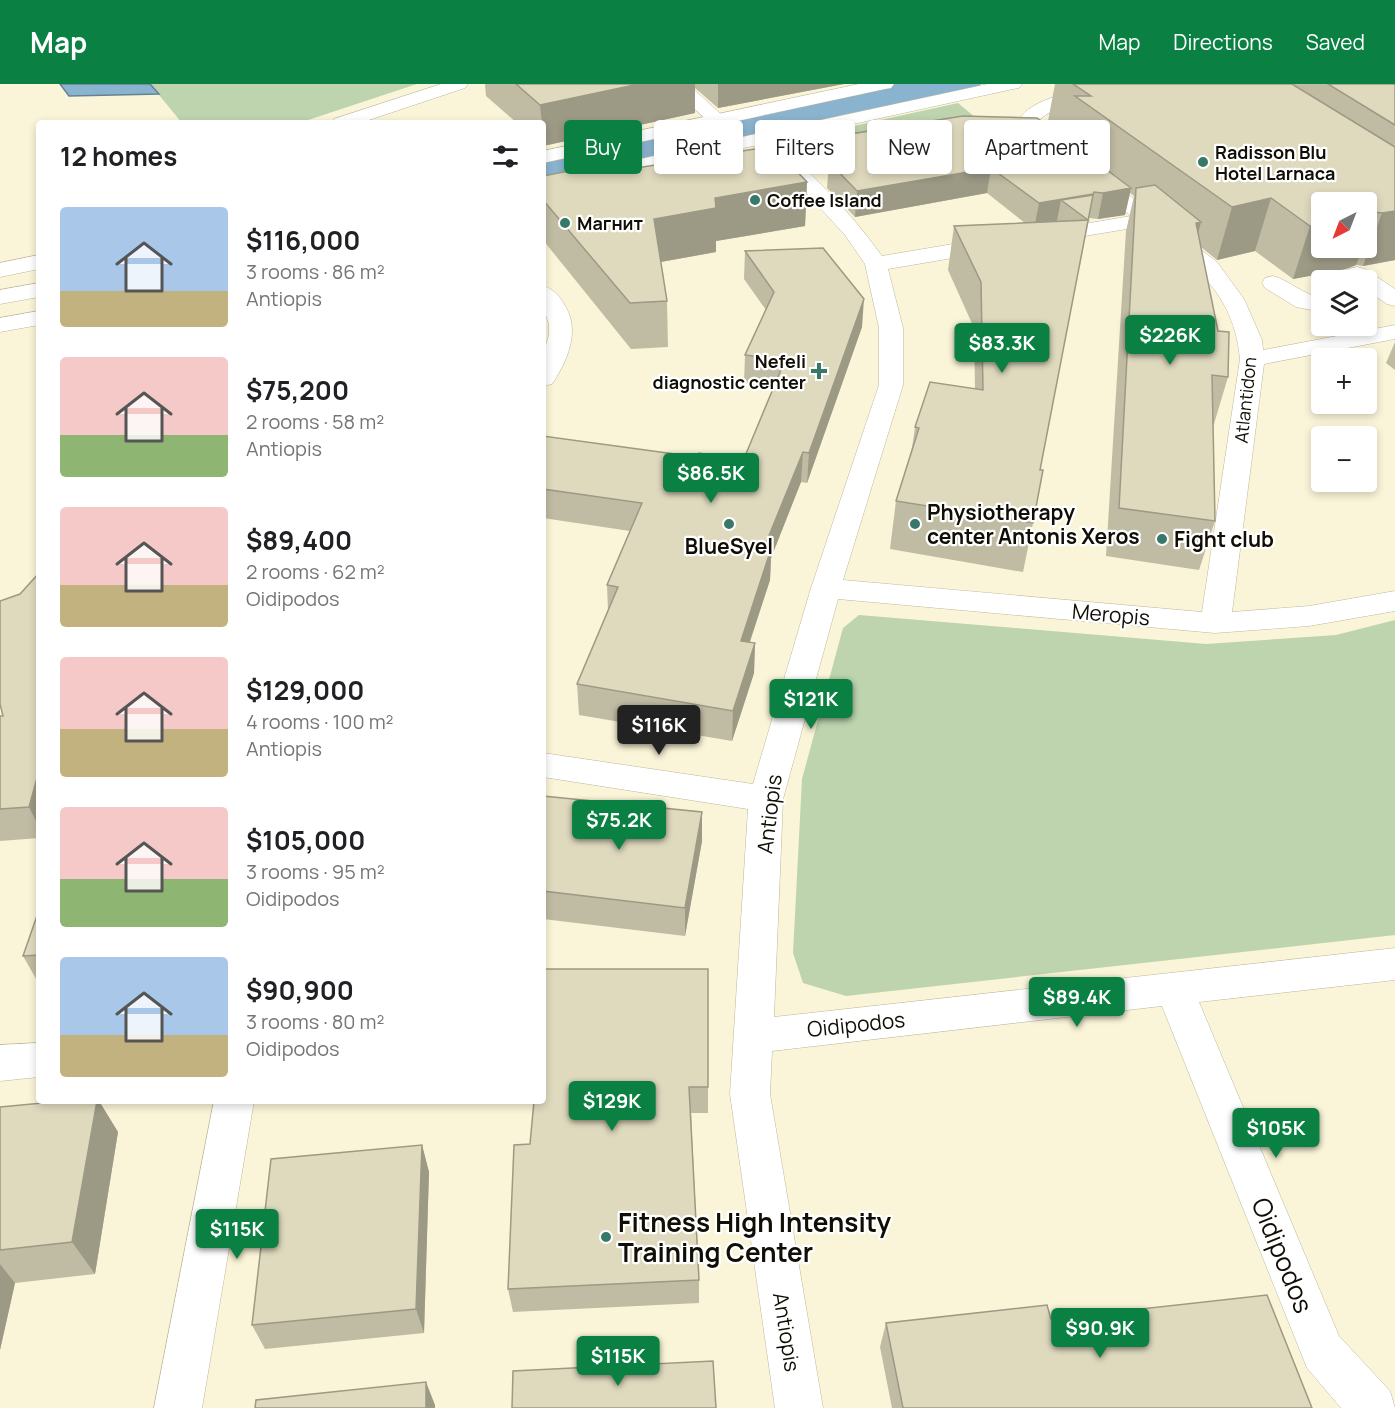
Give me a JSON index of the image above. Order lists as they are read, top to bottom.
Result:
{
  "streets": {
    "street": [
      "Atlantidon",
      "Meropis",
      "Antiopis",
      "Oidipodos"
    ]
  },
  "crossings": [
    ["Atlantidon", "Meropis"],
    ["Meropis", "Antiopis"],
    ["Antiopis", "Oidipodos"]
  ],
  "places": {
    "other": [
      "Radisson Blu Hotel Larnaca",
      "Coffee Island",
      "Магнит",
      "BlueSyel",
      "Physiotherapy center Antonis Xeros",
      "Fight club",
      "Fitness High Intensity Training Center"
    ],
    "health": ["Nefeli diagnostic center"]
  },
  "north": "bottom left",
  "page": {
    "header": "Map",
    "nav": ["Map", "Directions", "Saved"],
    "chip": [
      "Buy",
      "Rent",
      "Filters",
      "New",
      "Apartment"
    ],
    "heading": "12 homes",
    "map_buttons": ["+", "−"],
    "list": [
      {
        "name": "$116,000",
        "note": "3 rooms · 86 m² · Antiopis"
      },
      {
        "name": "$75,200",
        "note": "2 rooms · 58 m² · Antiopis"
      },
      {
        "name": "$89,400",
        "note": "2 rooms · 62 m² · Oidipodos"
      },
      {
        "name": "$129,000",
        "note": "4 rooms · 100 m² · Antiopis"
      },
      {
        "name": "$105,000",
        "note": "3 rooms · 95 m² · Oidipodos"
      },
      {
        "name": "$90,900",
        "note": "3 rooms · 80 m² · Oidipodos"
      }
    ],
    "price": [
      "$226K",
      "$83.3K",
      "$86.5K",
      "$121K",
      "$116K",
      "$75.2K",
      "$89.4K",
      "$129K",
      "$105K",
      "$115K",
      "$90.9K",
      "$115K"
    ]
  }
}
